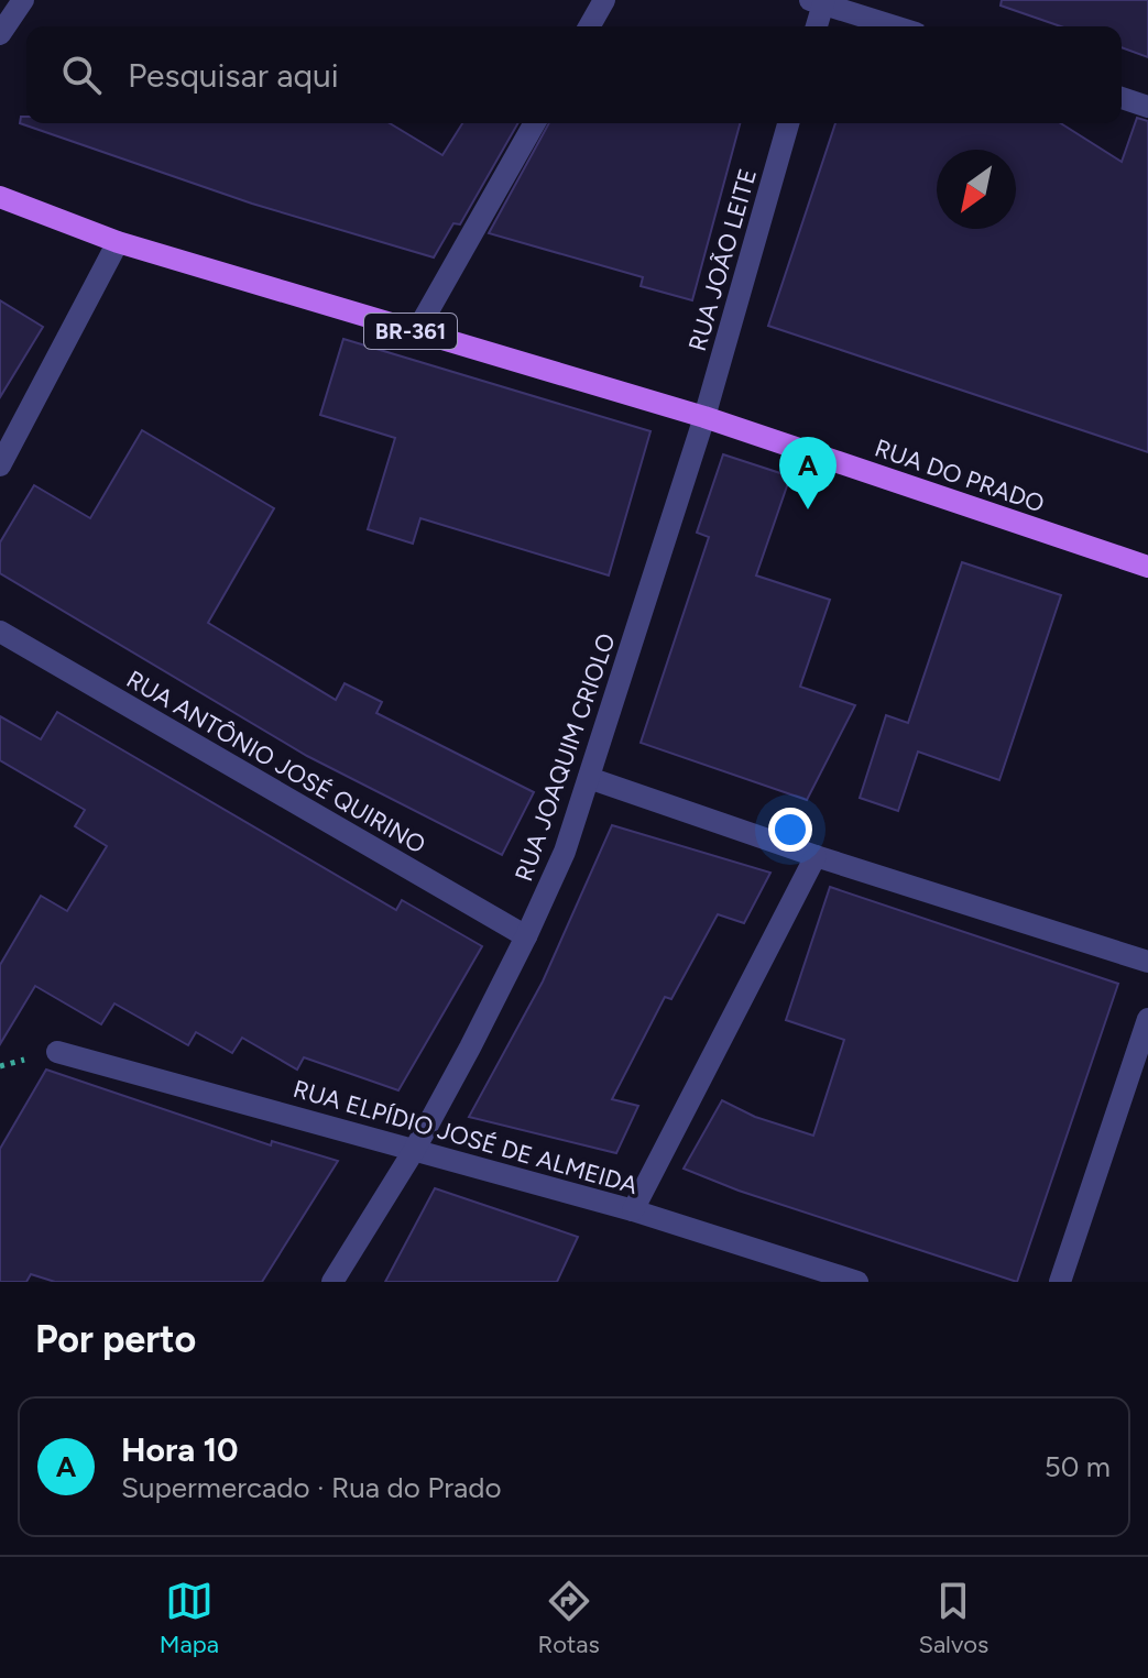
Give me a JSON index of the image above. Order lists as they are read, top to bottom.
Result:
{
  "streets": {
    "main road": ["BR-361", "RUA DO PRADO"],
    "street": [
      "RUA JOÃO LEITE",
      "RUA JOAQUIM CRIOLO",
      "RUA ANTÔNIO JOSÉ QUIRINO",
      "RUA ELPÍDIO JOSÉ DE ALMEIDA"
    ]
  },
  "crossings": [
    ["RUA JOÃO LEITE", "BR-361"],
    ["RUA JOÃO LEITE", "RUA DO PRADO"],
    ["RUA JOÃO LEITE", "RUA JOAQUIM CRIOLO"],
    ["BR-361", "RUA DO PRADO"],
    ["BR-361", "RUA JOAQUIM CRIOLO"],
    ["RUA DO PRADO", "RUA JOAQUIM CRIOLO"],
    ["RUA JOAQUIM CRIOLO", "RUA ANTÔNIO JOSÉ QUIRINO"],
    ["RUA JOAQUIM CRIOLO", "RUA ELPÍDIO JOSÉ DE ALMEIDA"]
  ],
  "north": "bottom left",
  "page": {
    "search": "Pesquisar aqui",
    "pins": "A",
    "heading": "Por perto",
    "list": [
      {
        "mark": "A",
        "name": "Hora 10",
        "note": "Supermercado · Rua do Prado",
        "value": "50 m"
      }
    ],
    "nav": ["Mapa", "Rotas", "Salvos"]
  }
}
